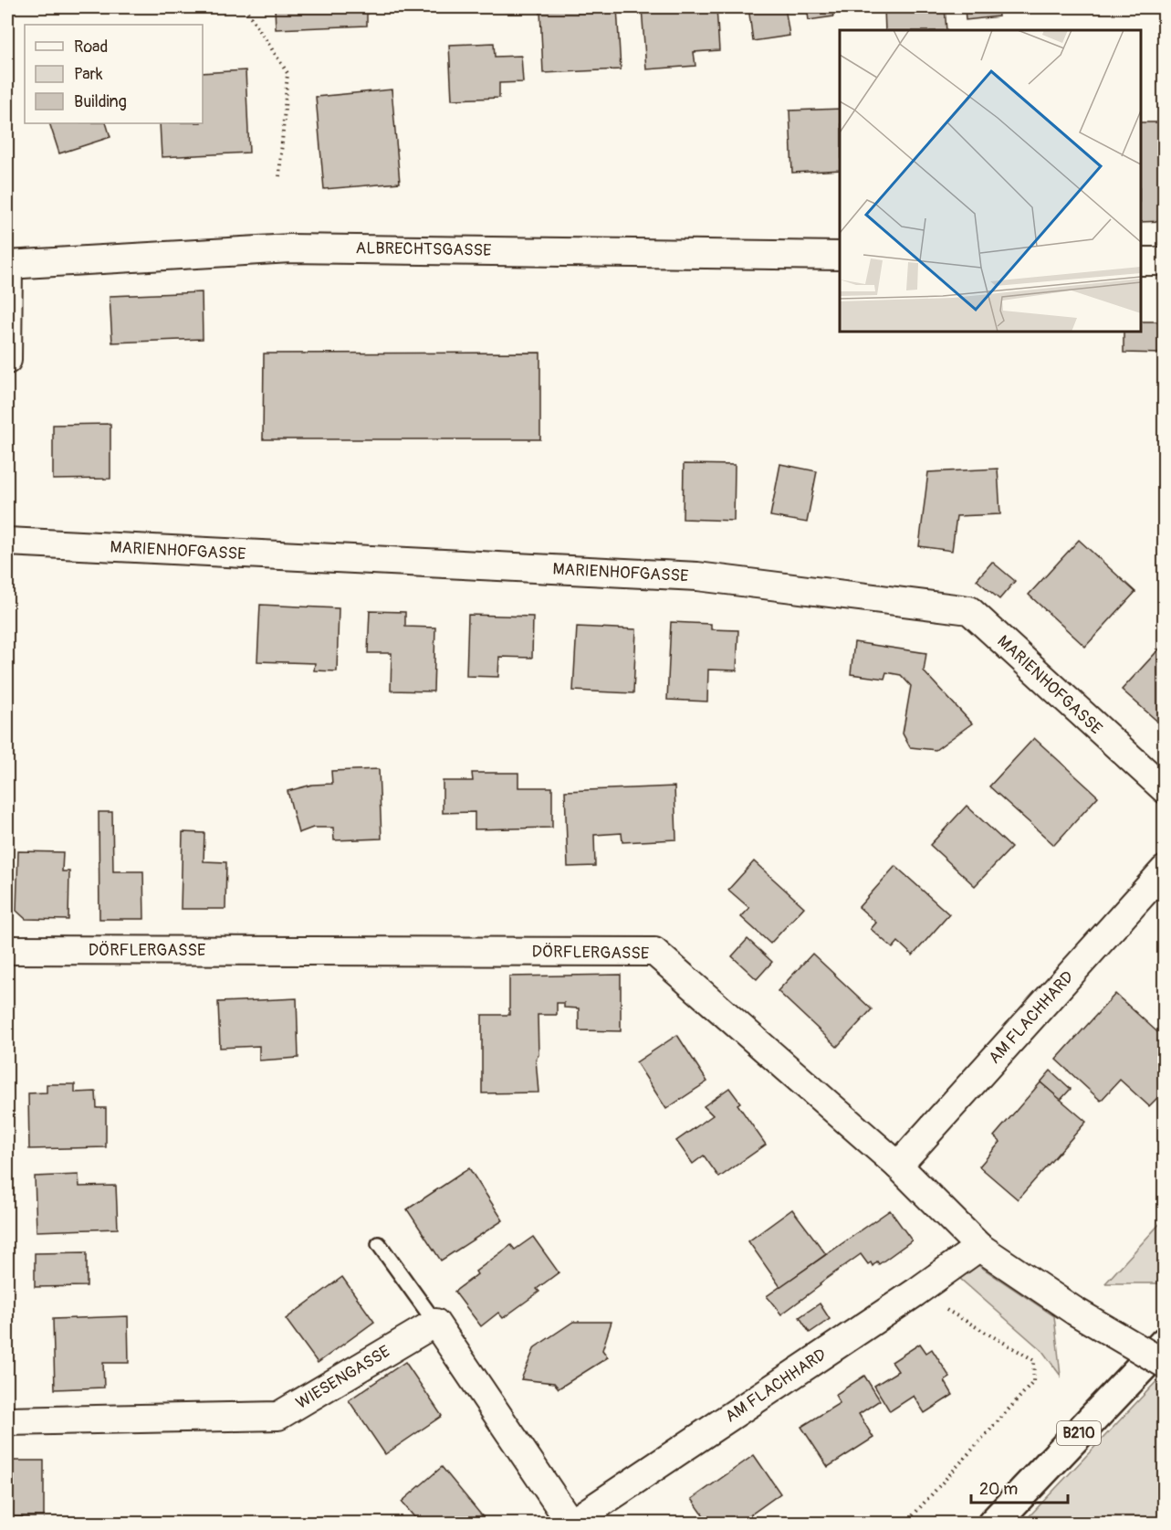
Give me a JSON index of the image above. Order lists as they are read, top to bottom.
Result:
{
  "streets": {
    "main road": ["B210"],
    "street": [
      "ALBRECHTSGASSE",
      "MARIENHOFGASSE",
      "DÖRFLERGASSE",
      "AM FLACHHARD",
      "WIESENGASSE"
    ]
  },
  "crossings": [
    ["DÖRFLERGASSE", "AM FLACHHARD"]
  ],
  "legend": ["Road", "Park", "Building"],
  "scale_bar": "20 m"
}
